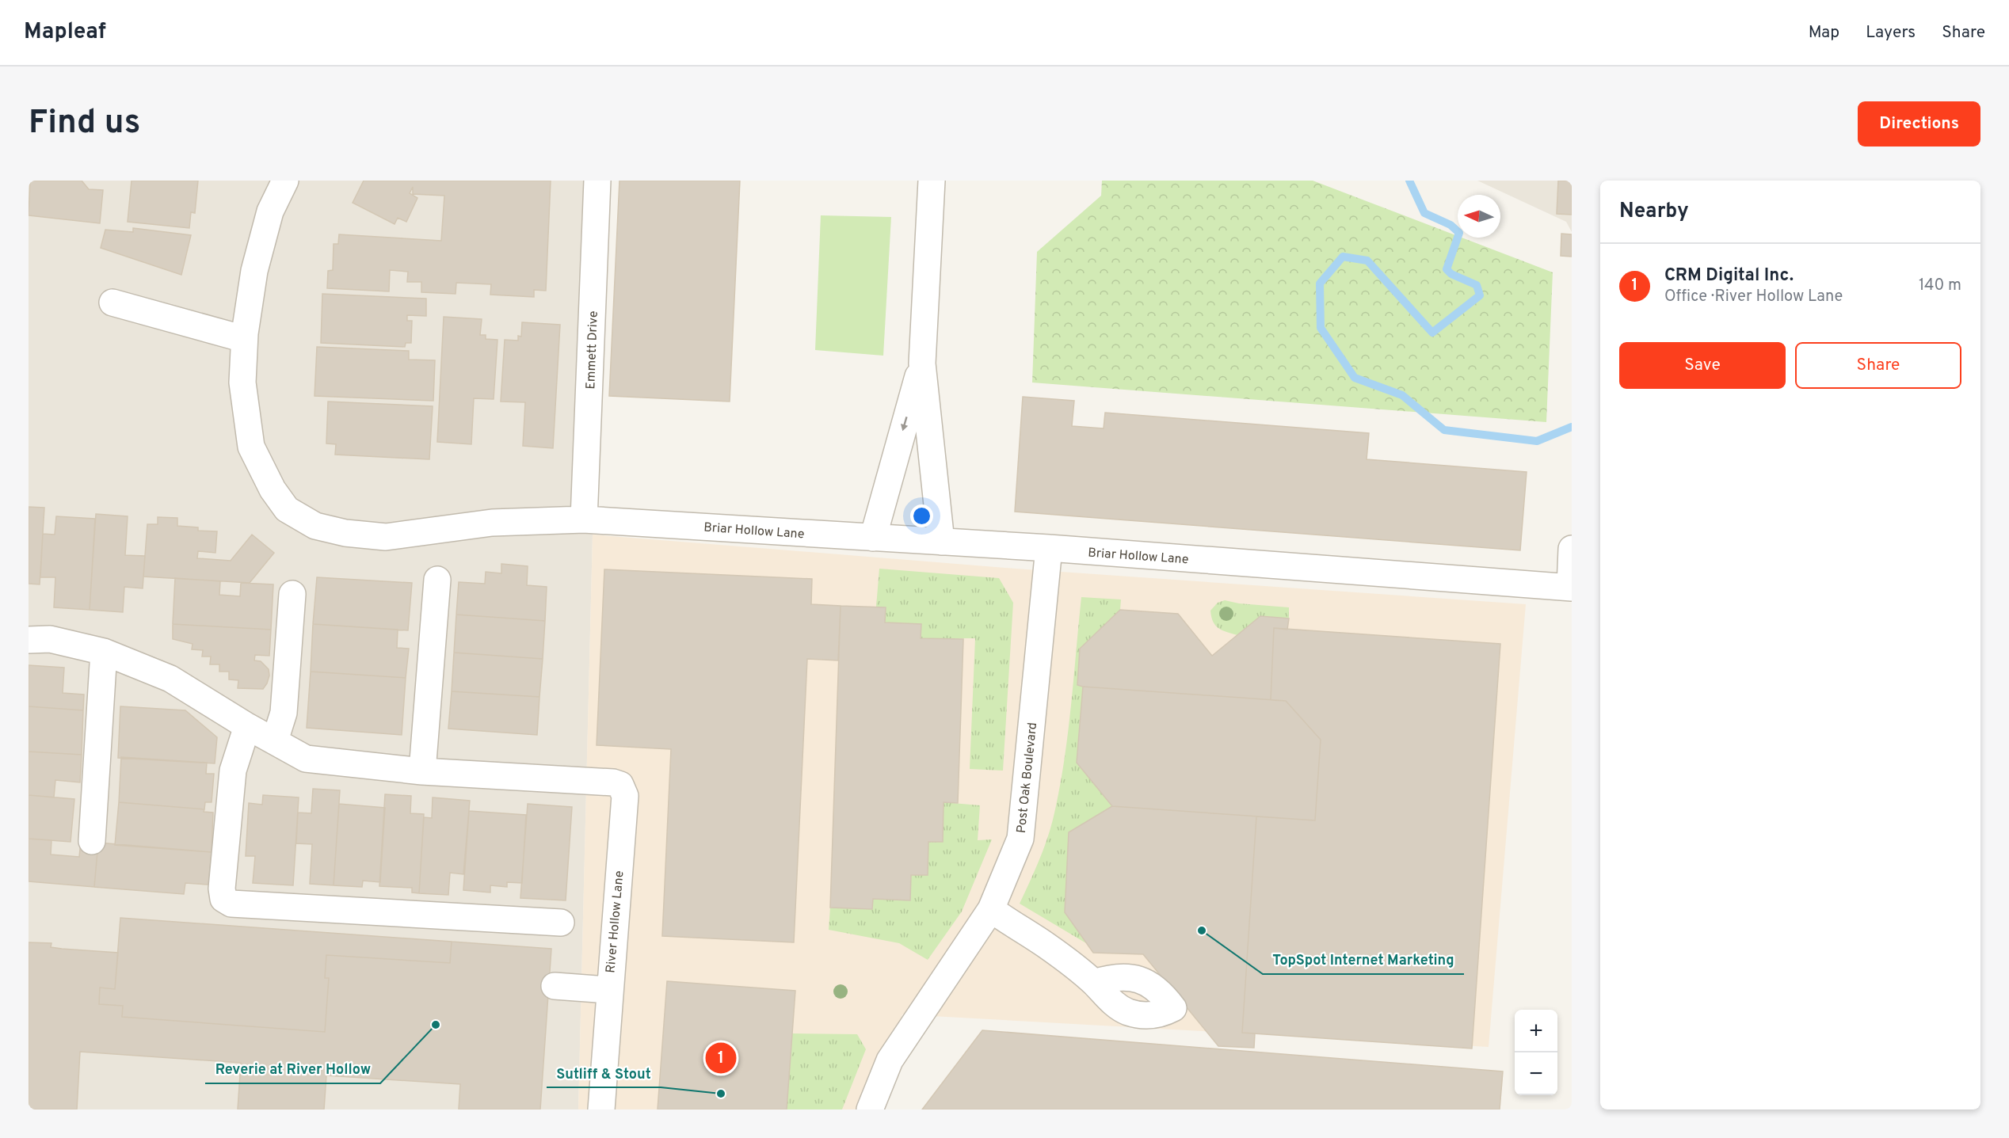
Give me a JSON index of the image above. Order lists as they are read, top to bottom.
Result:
{
  "streets": {
    "street": [
      "Emmett Drive",
      "Briar Hollow Lane",
      "Post Oak Boulevard",
      "River Hollow Lane"
    ]
  },
  "crossings": [
    ["Emmett Drive", "Briar Hollow Lane"],
    ["Briar Hollow Lane", "Post Oak Boulevard"]
  ],
  "places": ["TopSpot Internet Marketing", "Reverie at River Hollow", "Sutliff & Stout"],
  "north": "left",
  "page": {
    "header": "Mapleaf",
    "nav": ["Map", "Layers", "Share"],
    "buttons": [
      "Directions",
      ["Save", "Share"]
    ],
    "title": "Find us",
    "heading": "Nearby",
    "list": [
      {
        "mark": "1",
        "name": "CRM Digital Inc.",
        "note": "Office · River Hollow Lane",
        "value": "140 m"
      }
    ],
    "map_buttons": ["+", "−"],
    "pins": "1"
  }
}
